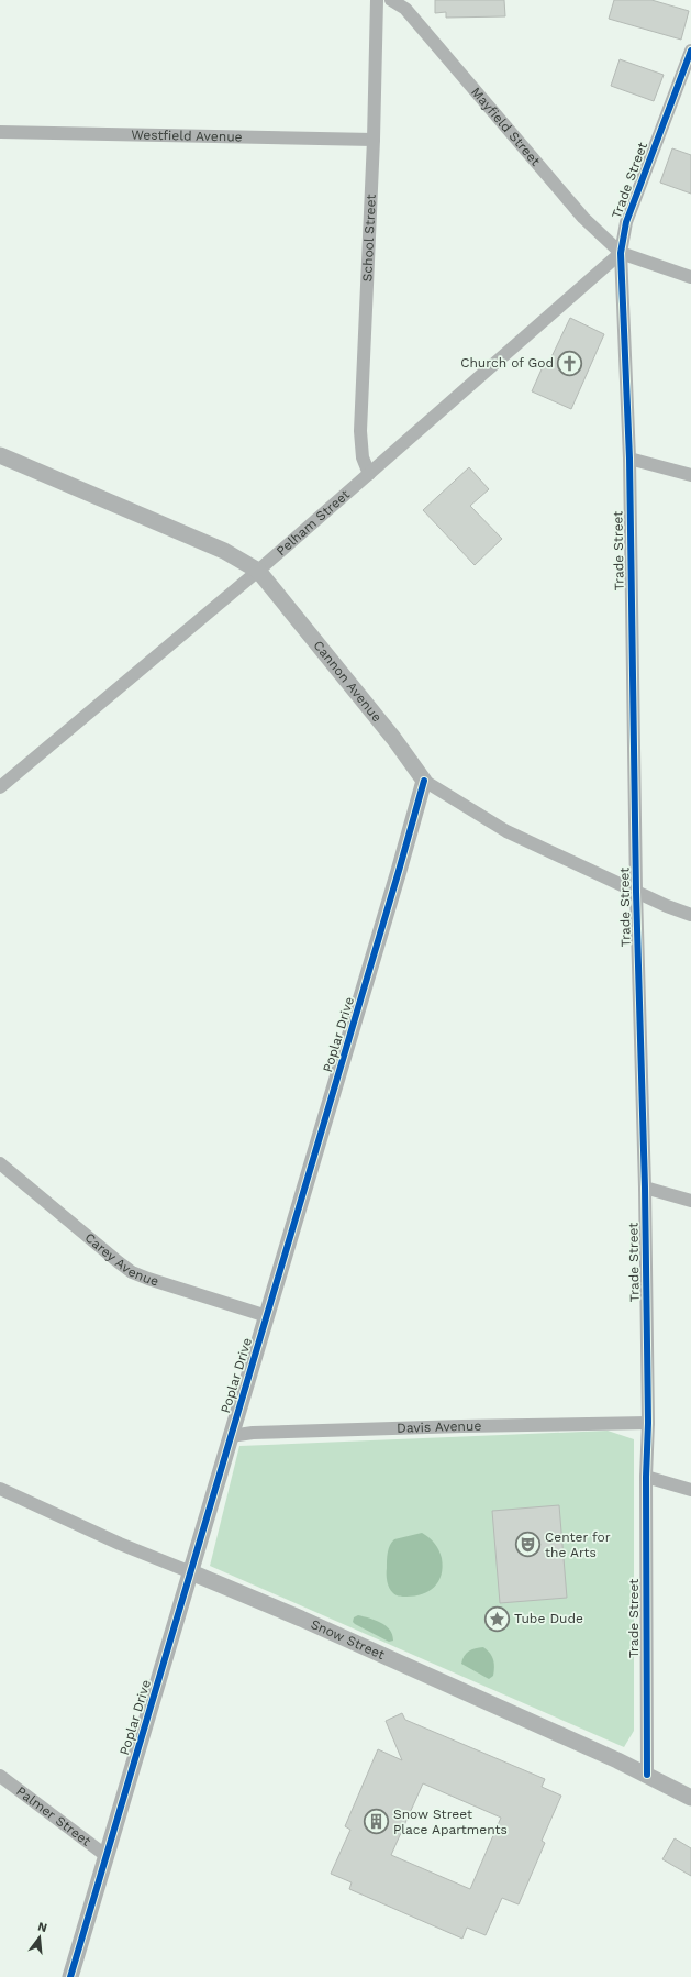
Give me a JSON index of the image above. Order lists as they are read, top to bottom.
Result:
{
  "streets": {
    "street": [
      "Mayfield Street",
      "Westfield Avenue",
      "Trade Street",
      "School Street",
      "Pelham Street",
      "Cannon Avenue",
      "Poplar Drive",
      "Carey Avenue",
      "Davis Avenue",
      "Snow Street",
      "Palmer Street"
    ]
  },
  "crossings": [
    ["Mayfield Street", "Trade Street"],
    ["Mayfield Street", "Pelham Street"],
    ["Westfield Avenue", "School Street"],
    ["Trade Street", "Pelham Street"],
    ["Trade Street", "Cannon Avenue"],
    ["Trade Street", "Davis Avenue"],
    ["Trade Street", "Snow Street"],
    ["School Street", "Pelham Street"],
    ["Pelham Street", "Cannon Avenue"],
    ["Cannon Avenue", "Poplar Drive"],
    ["Poplar Drive", "Carey Avenue"],
    ["Poplar Drive", "Davis Avenue"],
    ["Poplar Drive", "Snow Street"],
    ["Poplar Drive", "Palmer Street"]
  ],
  "places": {
    "church": ["Church of God"],
    "theatre": ["Center for the Arts"],
    "place": ["Tube Dude"],
    "building": ["Snow Street Place Apartments"]
  },
  "north": "top"
}
